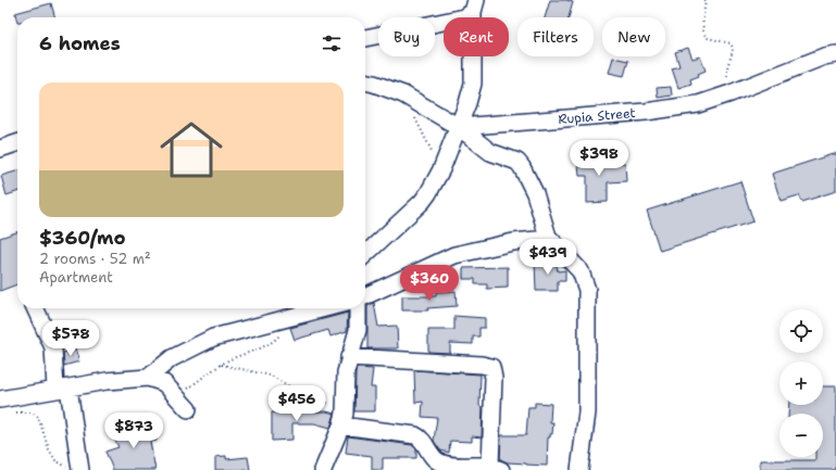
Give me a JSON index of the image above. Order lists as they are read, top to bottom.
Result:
{
  "streets": {
    "street": ["Rupia Street"]
  },
  "page": {
    "chip": [
      "Buy",
      "Rent",
      "Filters",
      "New"
    ],
    "heading": "6 homes",
    "list": [
      {
        "name": "$360/mo",
        "note": "2 rooms · 52 m² · Apartment"
      }
    ],
    "price": [
      "$398",
      "$439",
      "$360",
      "$578",
      "$456",
      "$873"
    ],
    "map_buttons": ["+", "−"]
  }
}
